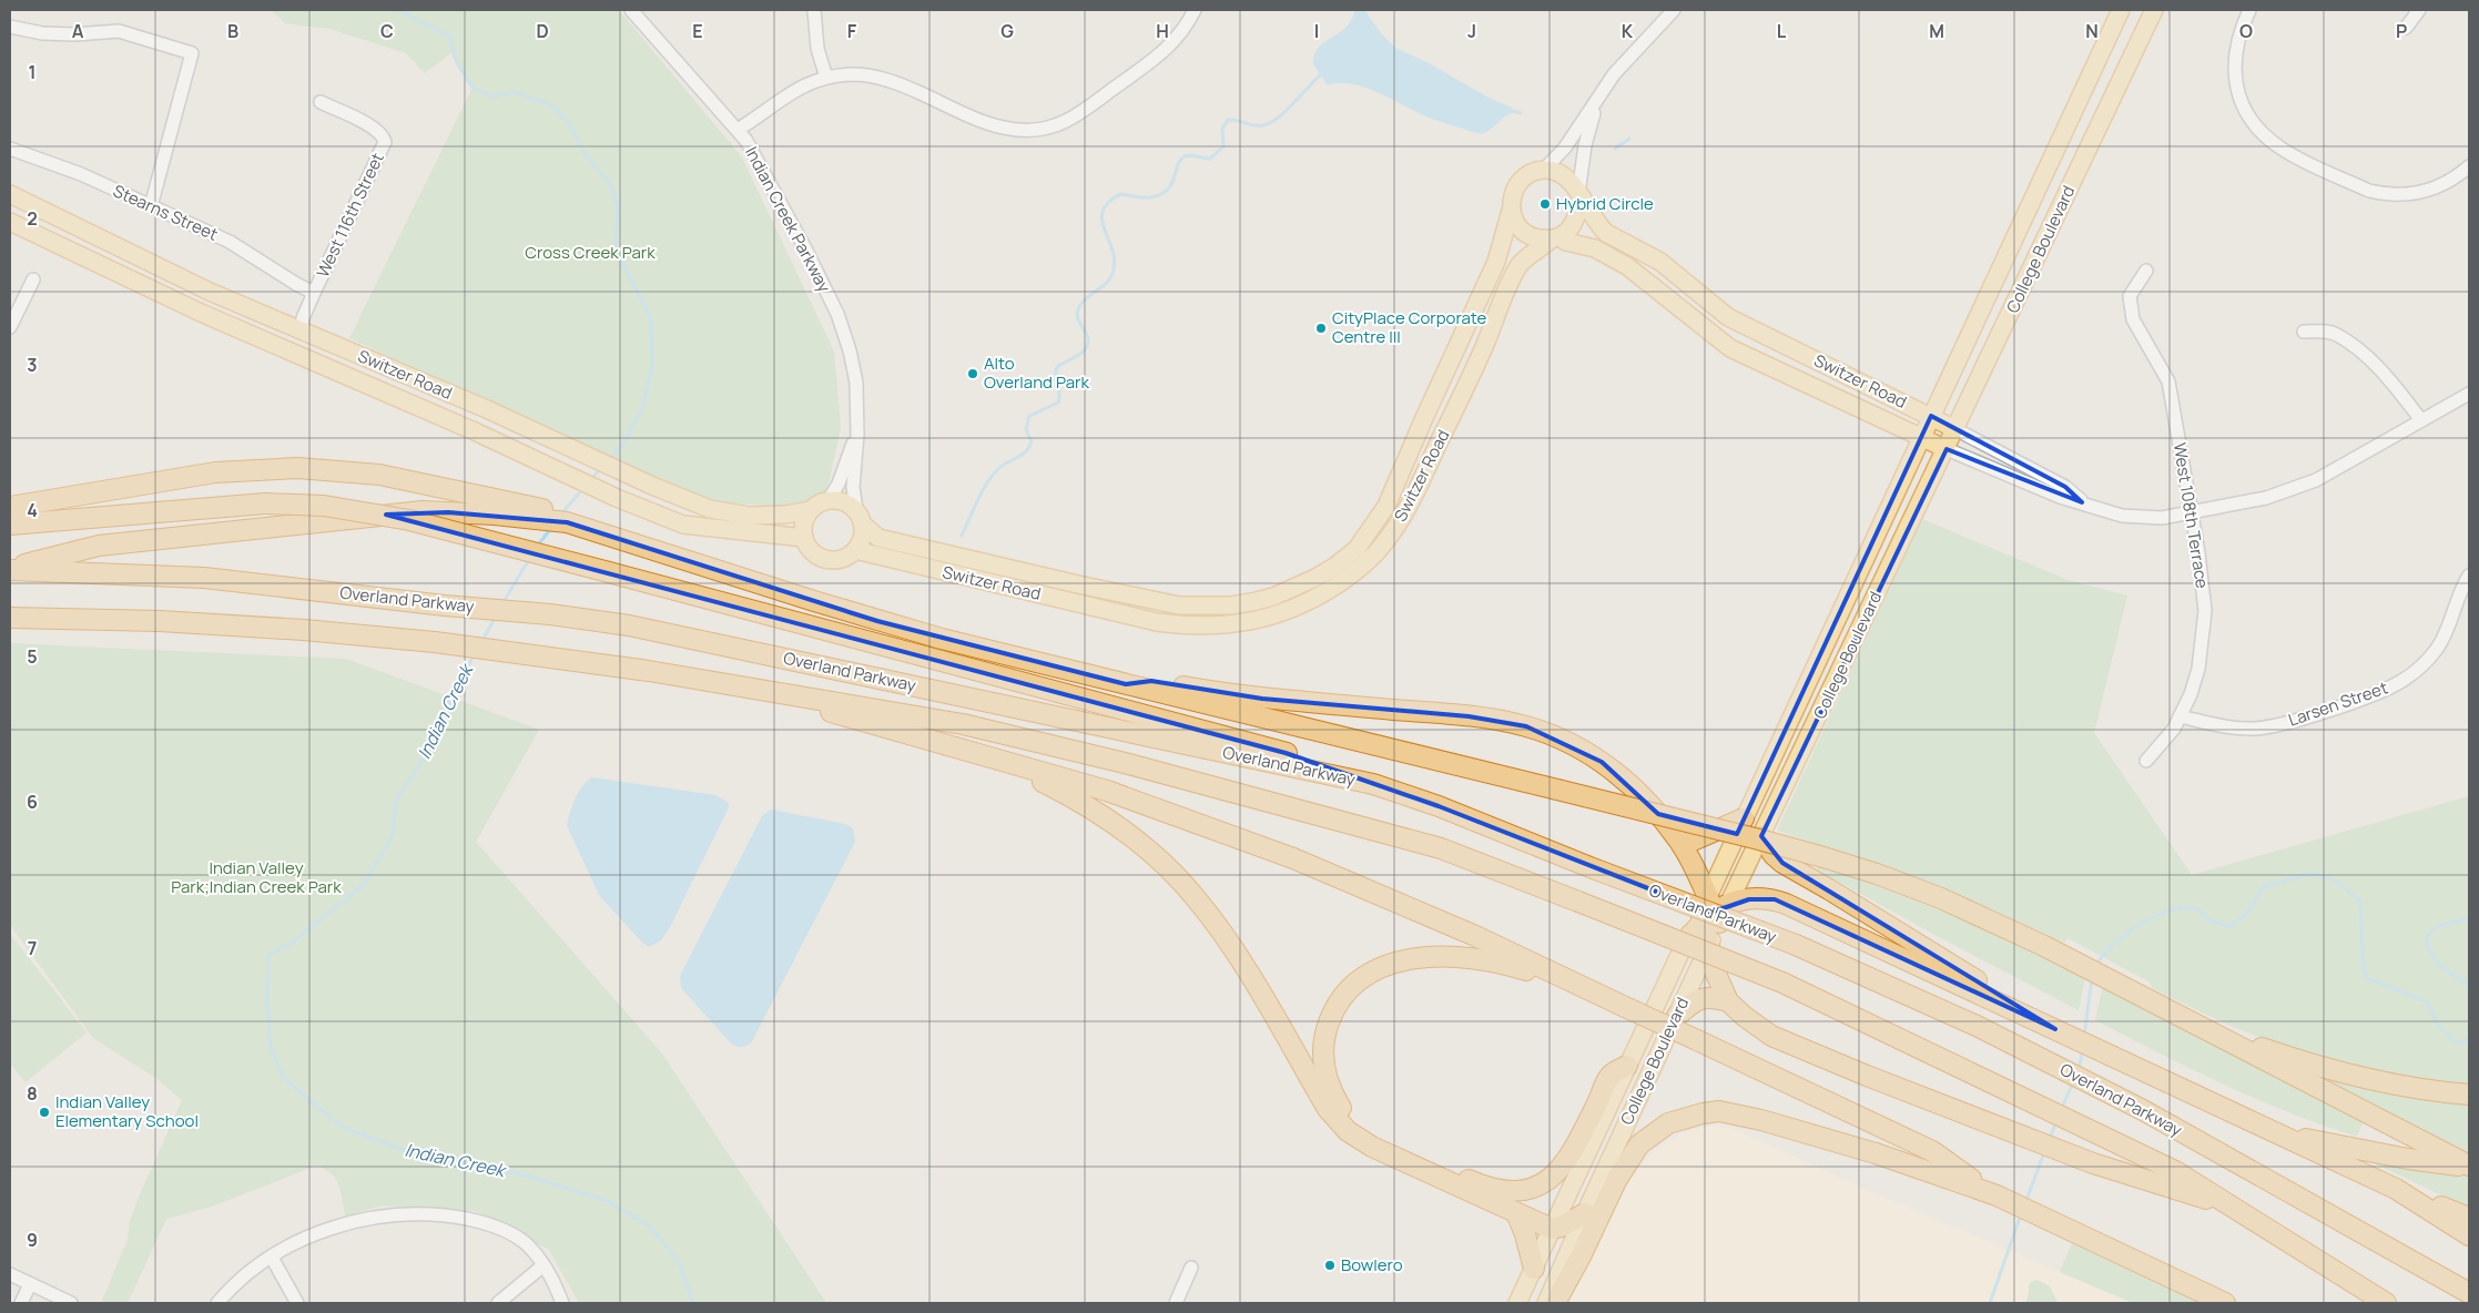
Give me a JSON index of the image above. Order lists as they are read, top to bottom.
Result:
{
  "streets": {
    "highway": ["Overland Parkway"],
    "main road": ["College Boulevard", "Switzer Road"],
    "street": [
      "Stearns Street",
      "West 116th Street",
      "Indian Creek Parkway",
      "West 108th Terrace",
      "Larsen Street"
    ]
  },
  "crossings": [
    ["Stearns Street", "West 116th Street"],
    ["West 116th Street", "Switzer Road"],
    ["Indian Creek Parkway", "Switzer Road"],
    ["College Boulevard", "Switzer Road"],
    ["West 108th Terrace", "Larsen Street"]
  ],
  "water": ["Indian Creek"],
  "parks": ["Cross Creek Park", "Indian Valley Park;Indian Creek Park"],
  "places": [
    "Hybrid Circle",
    "CityPlace Corporate Centre III",
    "Alto Overland Park",
    "Indian Valley Elementary School",
    "Bowlero"
  ],
  "grid": {
    "columns": [
      "A",
      "B",
      "C",
      "D",
      "E",
      "F",
      "G",
      "H",
      "I",
      "J",
      "K",
      "L",
      "M",
      "N",
      "O",
      "P"
    ],
    "rows": [
      "1",
      "2",
      "3",
      "4",
      "5",
      "6",
      "7",
      "8",
      "9"
    ]
  }
}
